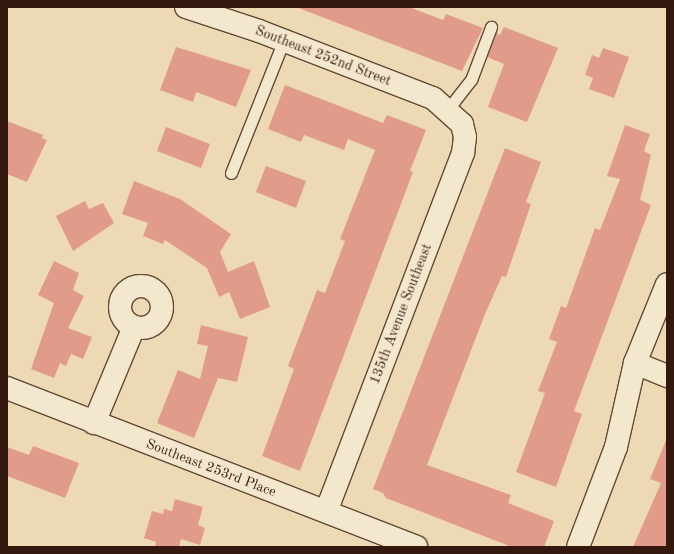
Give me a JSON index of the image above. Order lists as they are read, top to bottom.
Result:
{
  "streets": {
    "street": ["Southeast 252nd Street", "135th Avenue Southeast", "Southeast 253rd Place"]
  },
  "crossings": [
    ["Southeast 252nd Street", "135th Avenue Southeast"],
    ["135th Avenue Southeast", "Southeast 253rd Place"]
  ]
}
